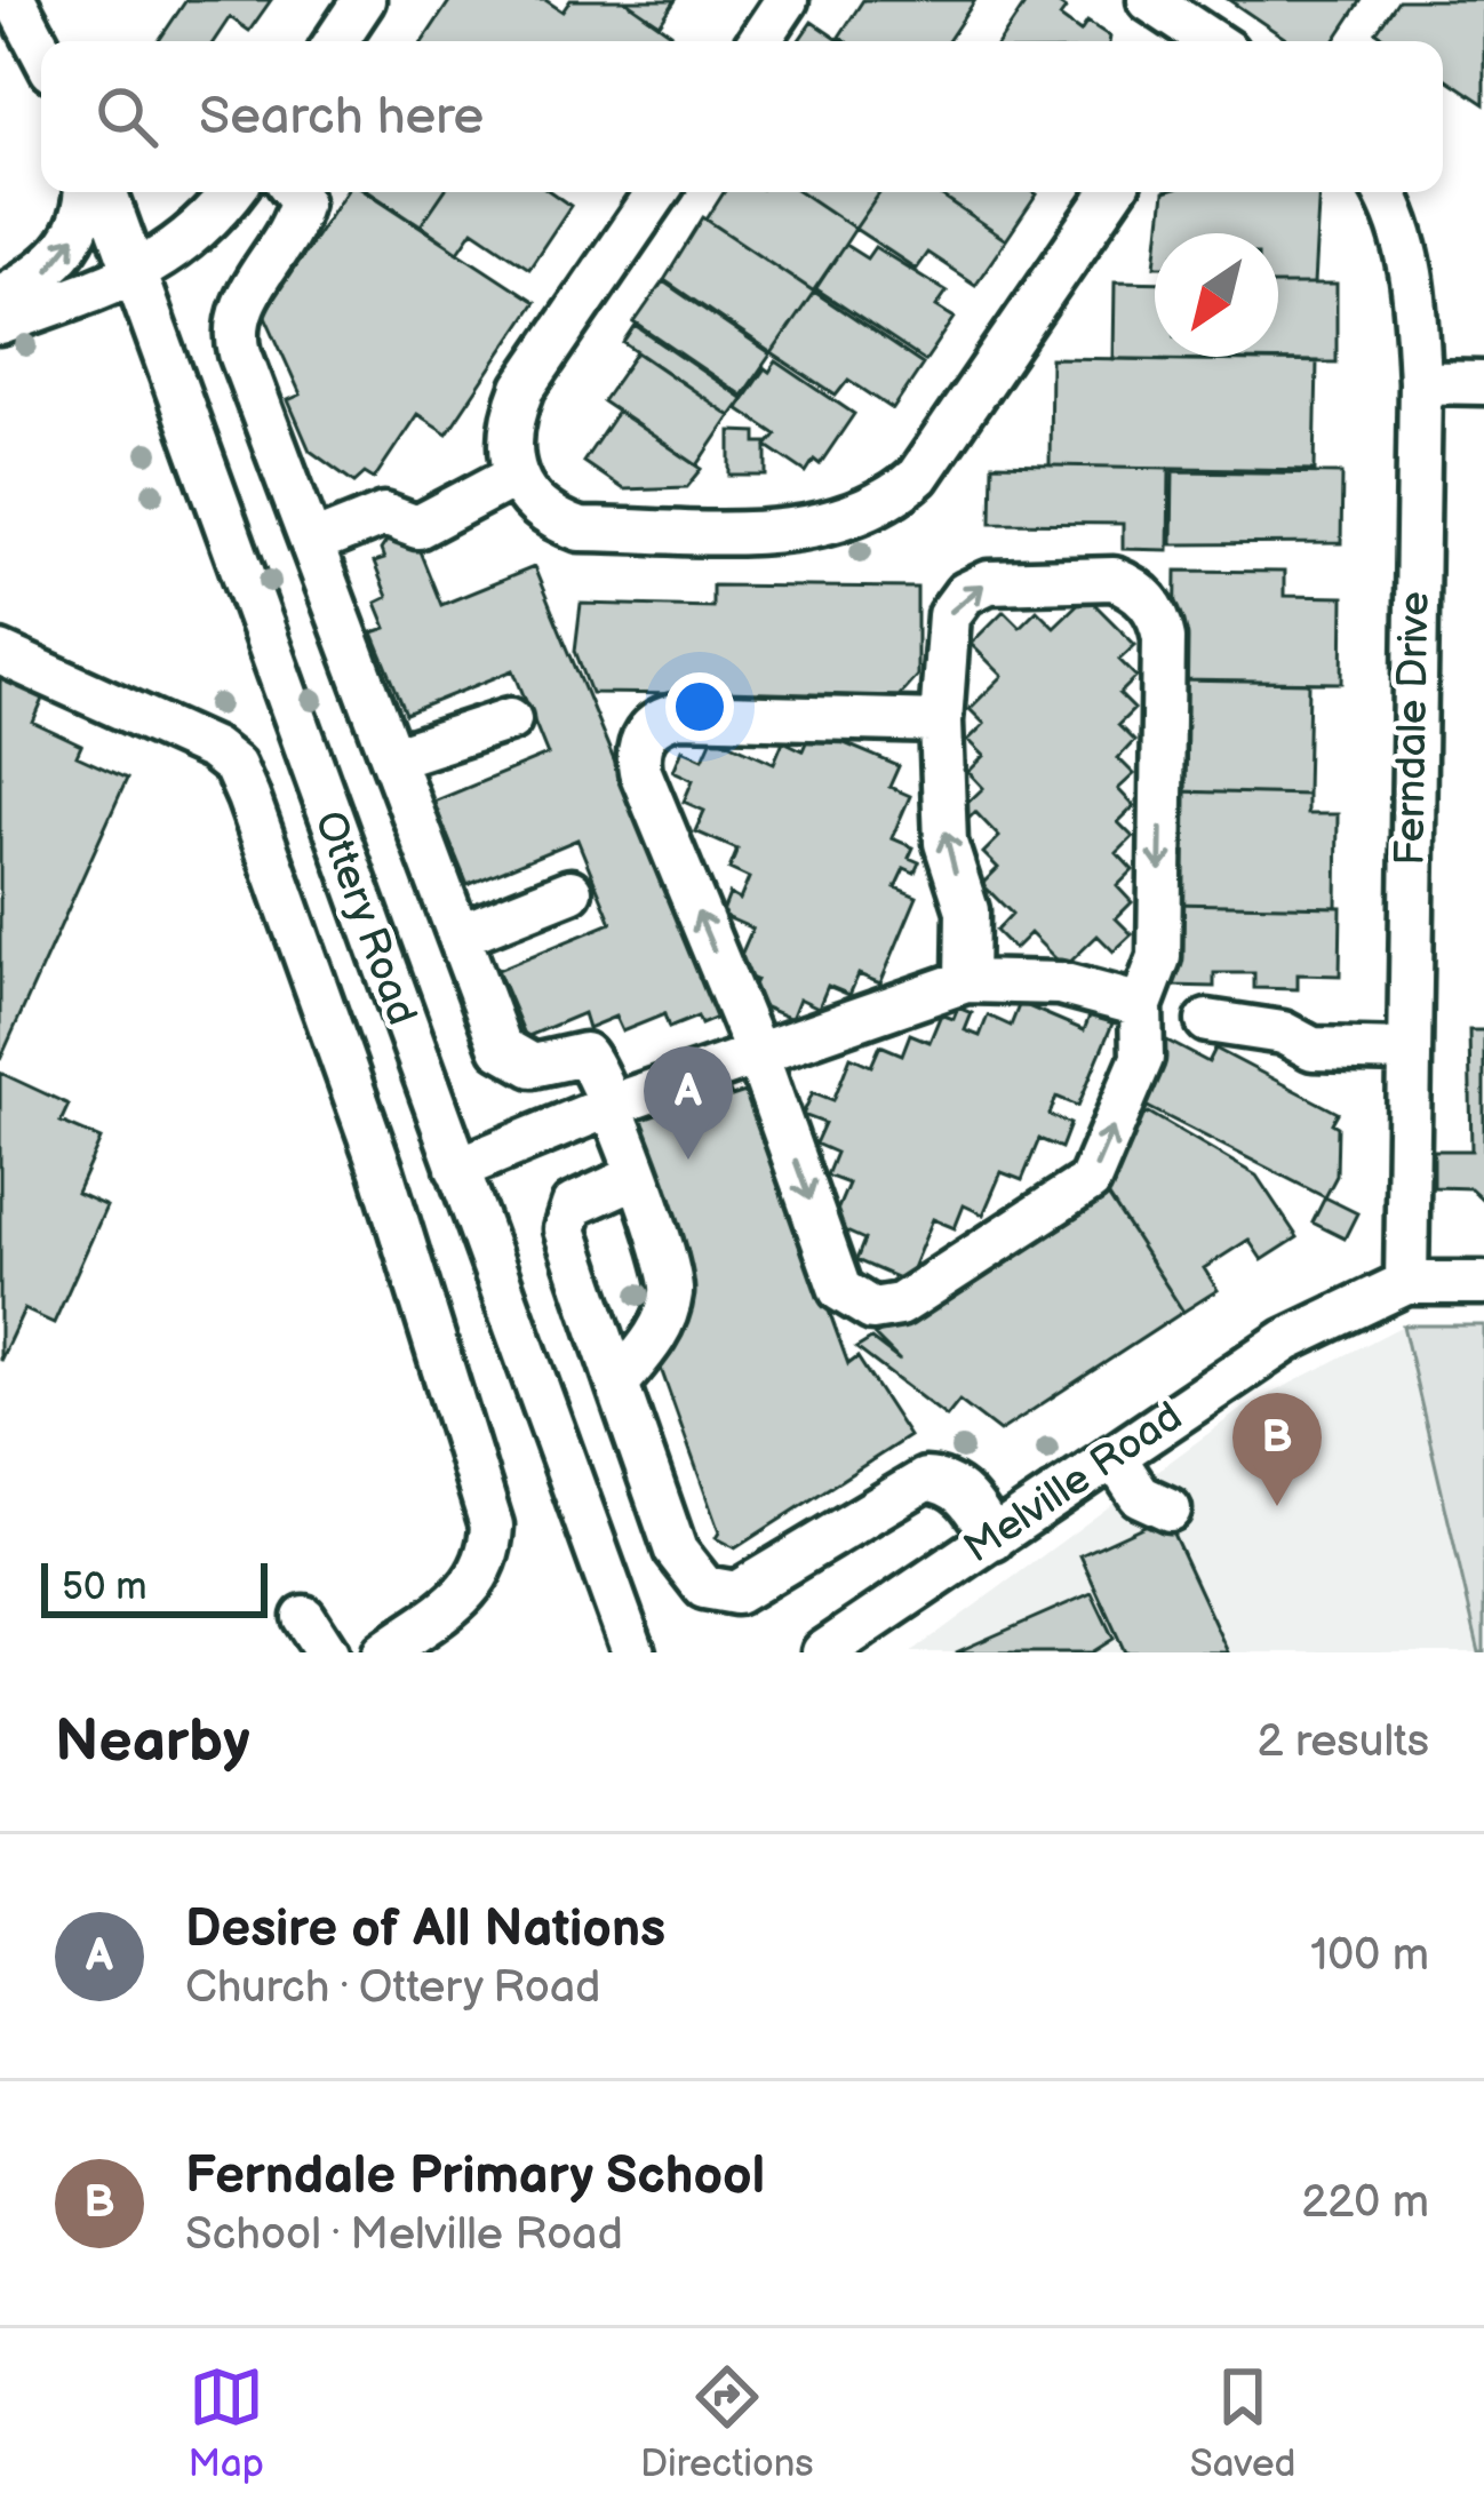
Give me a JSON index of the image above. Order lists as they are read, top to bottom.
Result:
{
  "streets": {
    "street": ["Ferndale Drive", "Ottery Road", "Melville Road"]
  },
  "crossings": [
    ["Ferndale Drive", "Melville Road"]
  ],
  "scale_bar": "50 m",
  "north": "bottom left",
  "page": {
    "search": "Search here",
    "pins": ["A", "B"],
    "scale": "50 m",
    "heading": ["Nearby", "2 results"],
    "list": [
      {
        "mark": "A",
        "name": "Desire of All Nations",
        "note": "Church · Ottery Road",
        "value": "100 m"
      },
      {
        "mark": "B",
        "name": "Ferndale Primary School",
        "note": "School · Melville Road",
        "value": "220 m"
      }
    ],
    "nav": ["Map", "Directions", "Saved"]
  }
}
